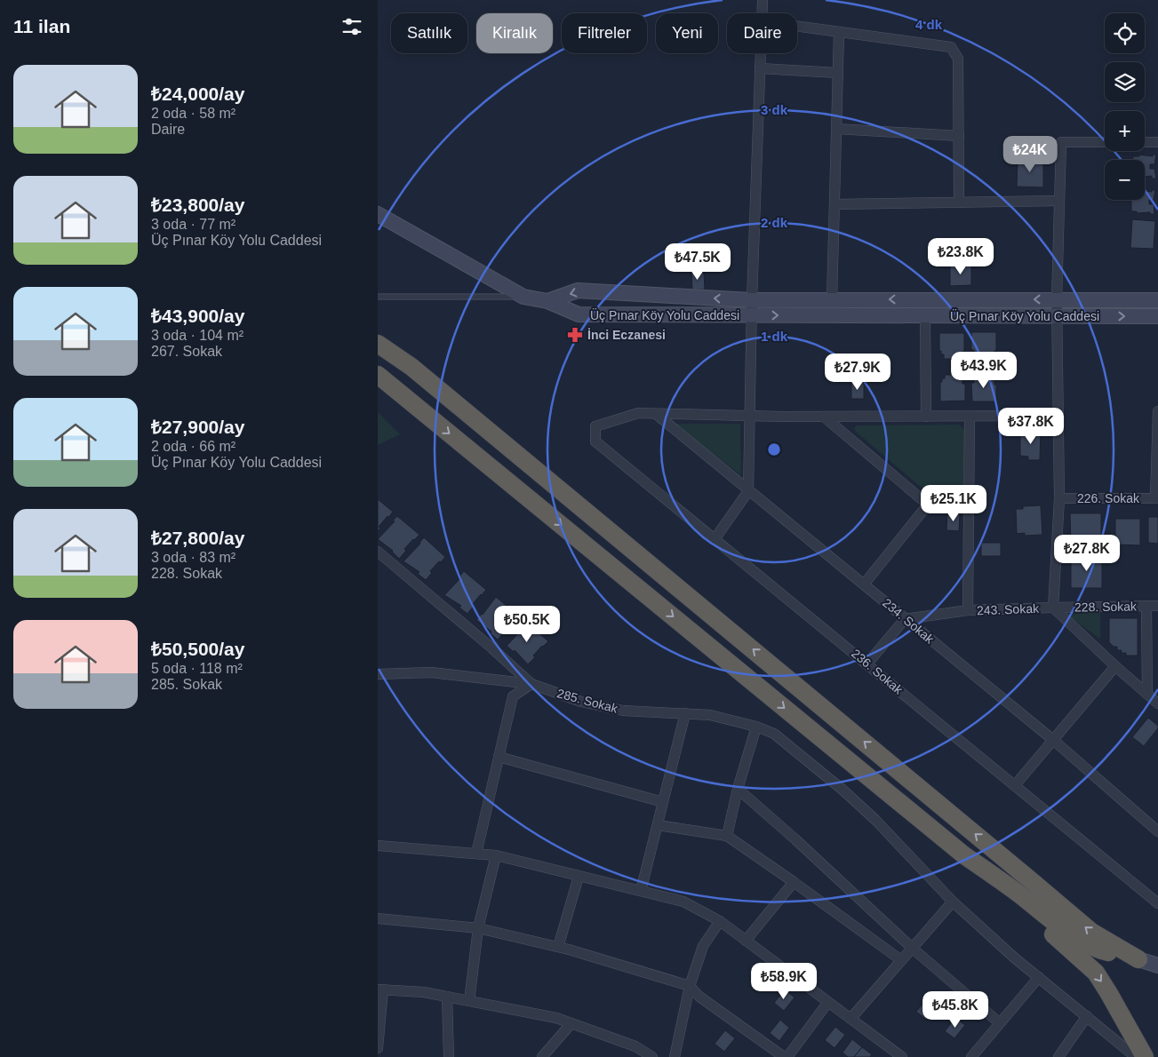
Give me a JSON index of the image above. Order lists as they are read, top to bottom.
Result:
{
  "streets": {
    "main road": ["Üç Pınar Köy Yolu Caddesi"],
    "street": [
      "226. Sokak",
      "228. Sokak",
      "243. Sokak",
      "234. Sokak",
      "236. Sokak",
      "285. Sokak"
    ]
  },
  "crossings": [
    ["228. Sokak", "243. Sokak"],
    ["243. Sokak", "234. Sokak"],
    ["234. Sokak", "236. Sokak"]
  ],
  "places": {
    "pharmacy": ["İnci Eczanesi"]
  },
  "page": {
    "heading": "11 ilan",
    "map_buttons": ["+", "−"],
    "chip": [
      "Satılık",
      "Kiralık",
      "Filtreler",
      "Yeni",
      "Daire"
    ],
    "list": [
      {
        "name": "₺24,000/ay",
        "note": "2 oda · 58 m² · Daire"
      },
      {
        "name": "₺23,800/ay",
        "note": "3 oda · 77 m² · Üç Pınar Köy Yolu Caddesi"
      },
      {
        "name": "₺43,900/ay",
        "note": "3 oda · 104 m² · 267. Sokak"
      },
      {
        "name": "₺27,900/ay",
        "note": "2 oda · 66 m² · Üç Pınar Köy Yolu Caddesi"
      },
      {
        "name": "₺27,800/ay",
        "note": "3 oda · 83 m² · 228. Sokak"
      },
      {
        "name": "₺50,500/ay",
        "note": "5 oda · 118 m² · 285. Sokak"
      }
    ],
    "price": [
      "₺24K",
      "₺23.8K",
      "₺47.5K",
      "₺43.9K",
      "₺27.9K",
      "₺37.8K",
      "₺25.1K",
      "₺27.8K",
      "₺50.5K",
      "₺58.9K",
      "₺45.8K"
    ]
  },
  "rings": [
    "4 dk",
    "3 dk",
    "2 dk",
    "1 dk"
  ]
}
